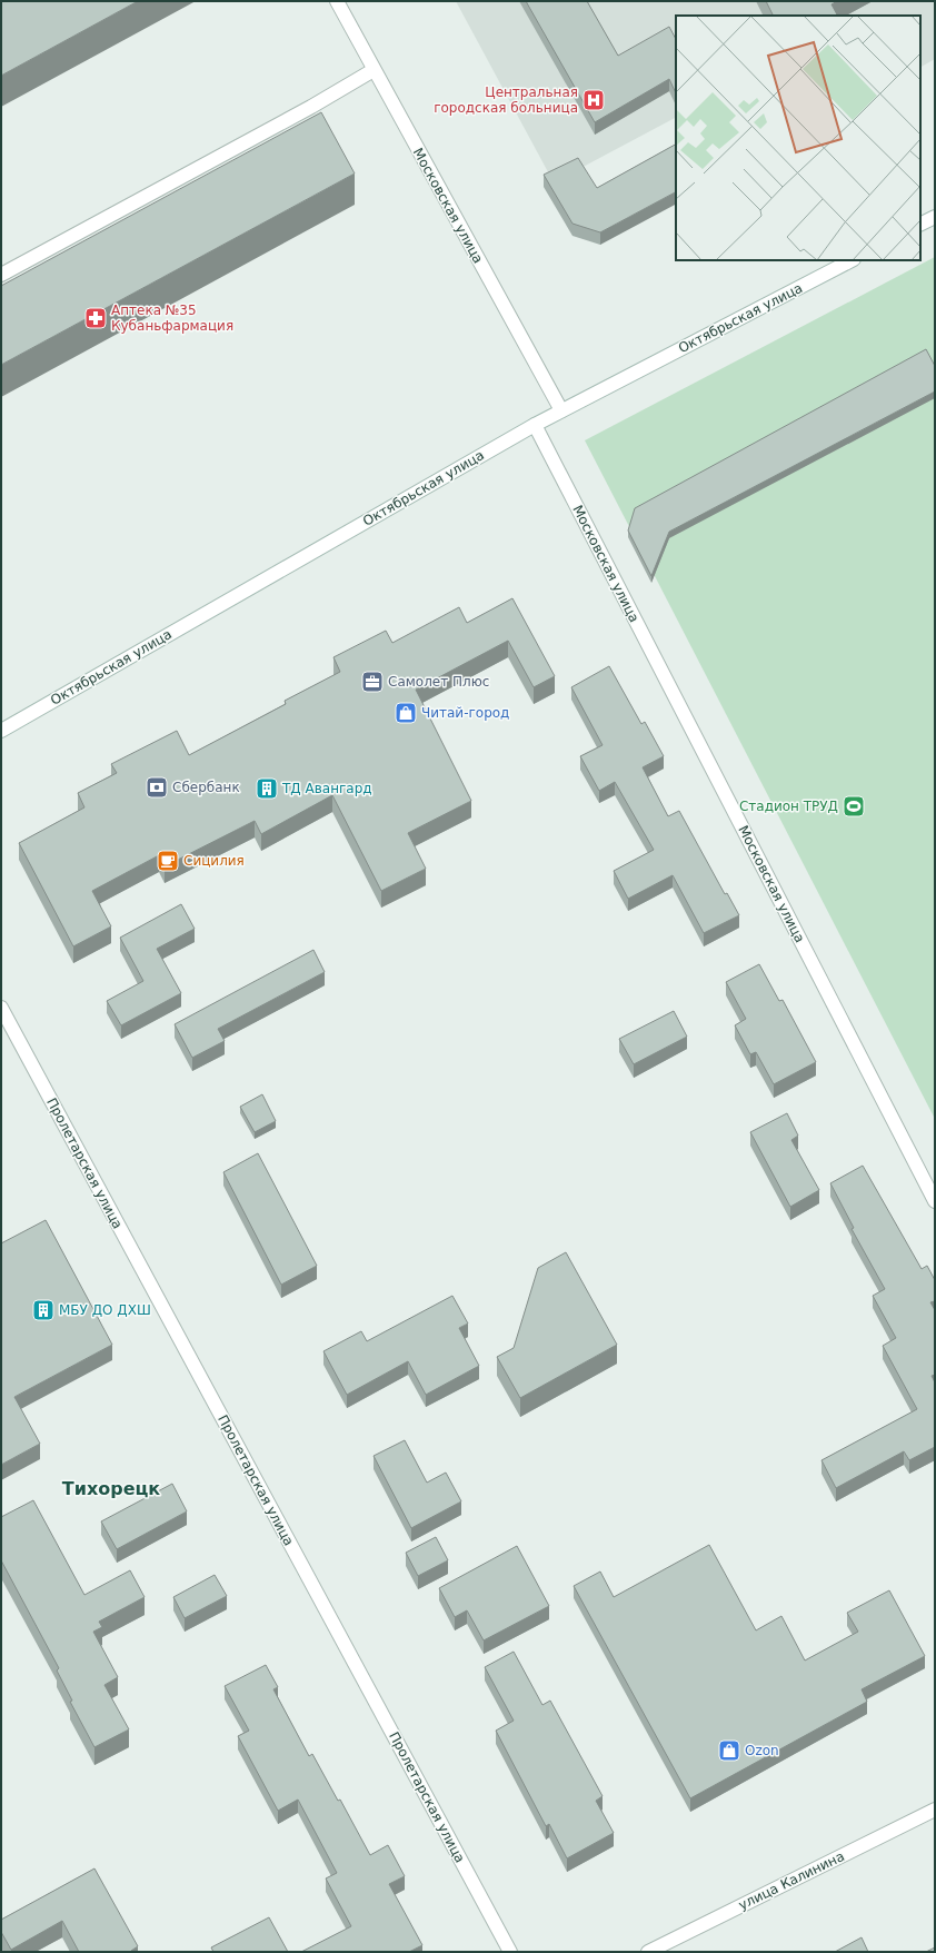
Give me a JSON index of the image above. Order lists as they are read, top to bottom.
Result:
{
  "streets": {
    "street": [
      "Московская улица",
      "Октябрьская улица",
      "Пролетарская улица",
      "улица Калинина"
    ]
  },
  "crossings": [
    ["Московская улица", "Октябрьская улица"]
  ],
  "districts": ["Тихорецк"],
  "places": {
    "hospital": ["Центральная городская больница"],
    "pharmacy": ["Аптека №35 Кубаньфармация"],
    "office": ["Самолет Плюс"],
    "shop": ["Читай-город", "Ozon"],
    "bank": ["Сбербанк"],
    "building": ["ТД Авангард", "МБУ ДО ДХШ"],
    "sports": ["Стадион ТРУД"],
    "cafe": ["Сицилия"]
  }
}
